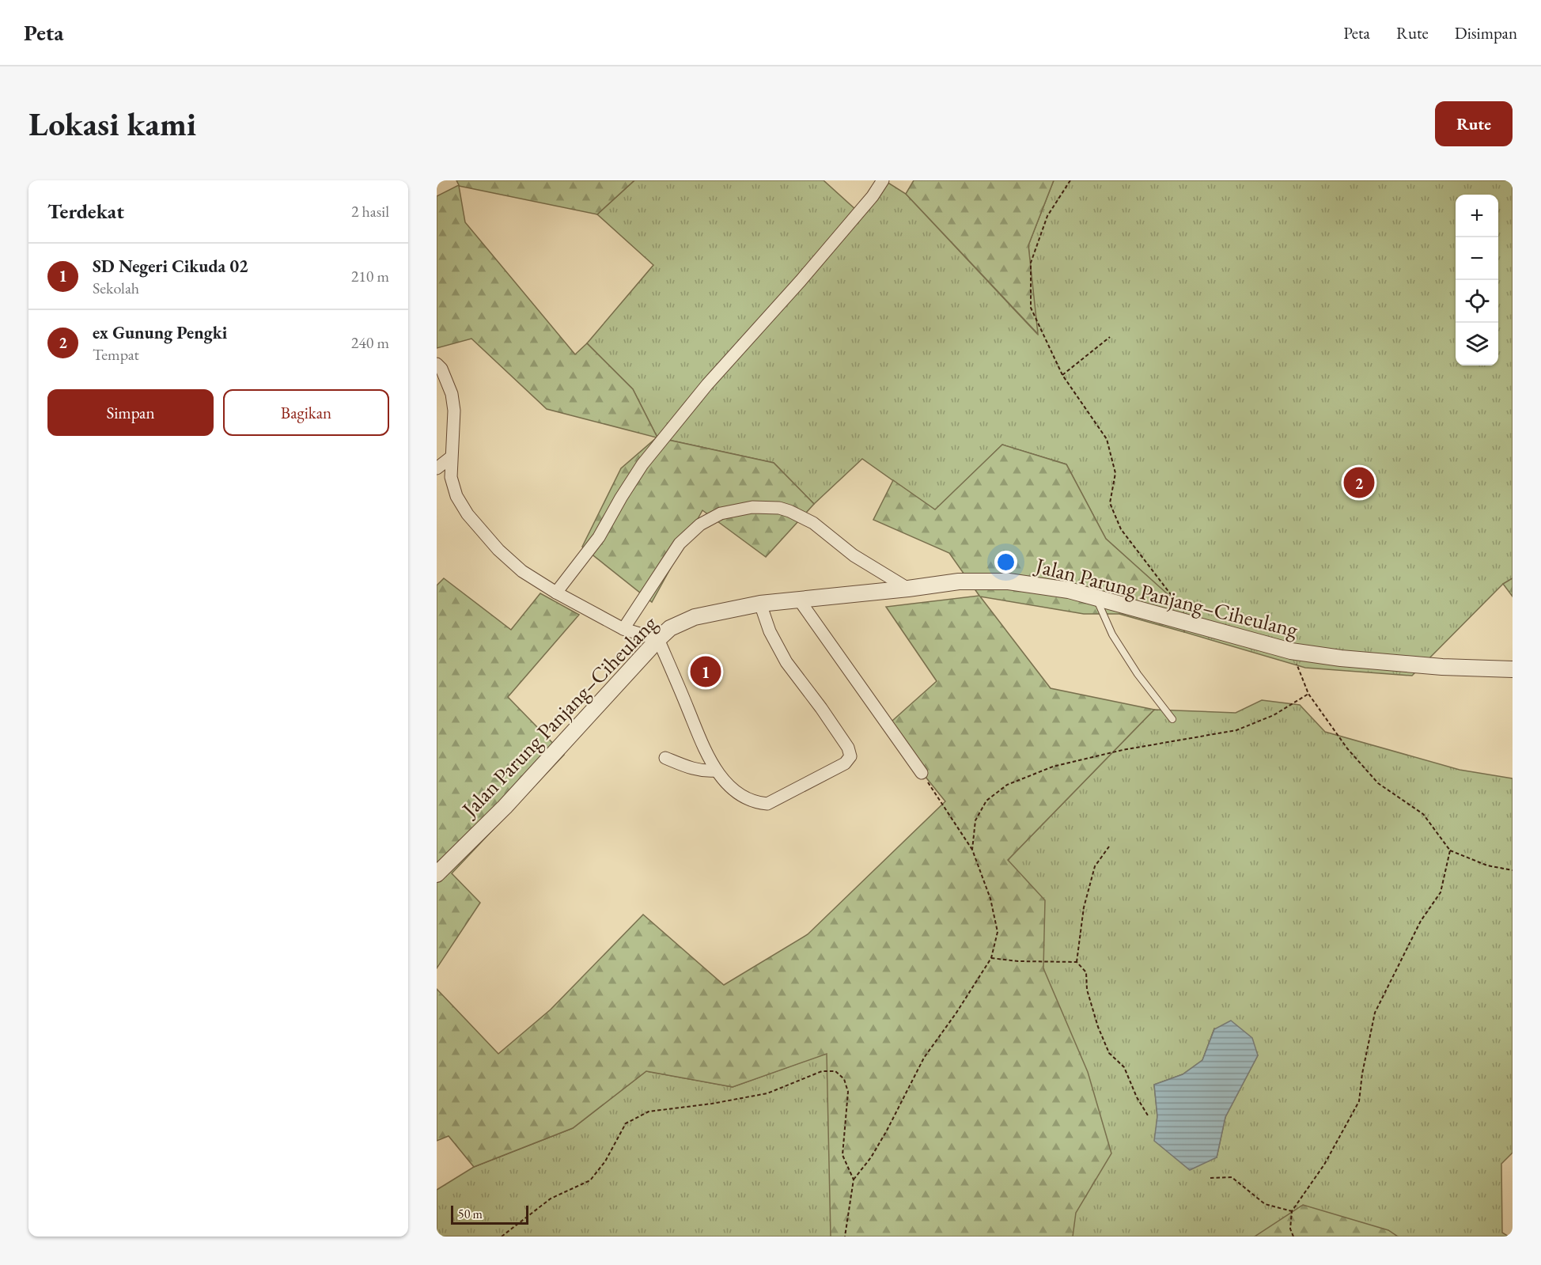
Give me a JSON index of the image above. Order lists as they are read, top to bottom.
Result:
{
  "streets": {
    "street": ["Jalan Parung Panjang–Ciheulang"]
  },
  "scale_bar": "50 m",
  "page": {
    "header": "Peta",
    "nav": ["Peta", "Rute", "Disimpan"],
    "buttons": [
      "Rute",
      ["Simpan", "Bagikan"]
    ],
    "title": "Lokasi kami",
    "heading": ["Terdekat", "2 hasil"],
    "map_buttons": ["+", "−"],
    "list": [
      {
        "mark": "1",
        "name": "SD Negeri Cikuda 02",
        "note": "Sekolah",
        "value": "210 m"
      },
      {
        "mark": "2",
        "name": "ex Gunung Pengki",
        "note": "Tempat",
        "value": "240 m"
      }
    ],
    "pins": ["2", "1"],
    "scale": "50 m"
  }
}
